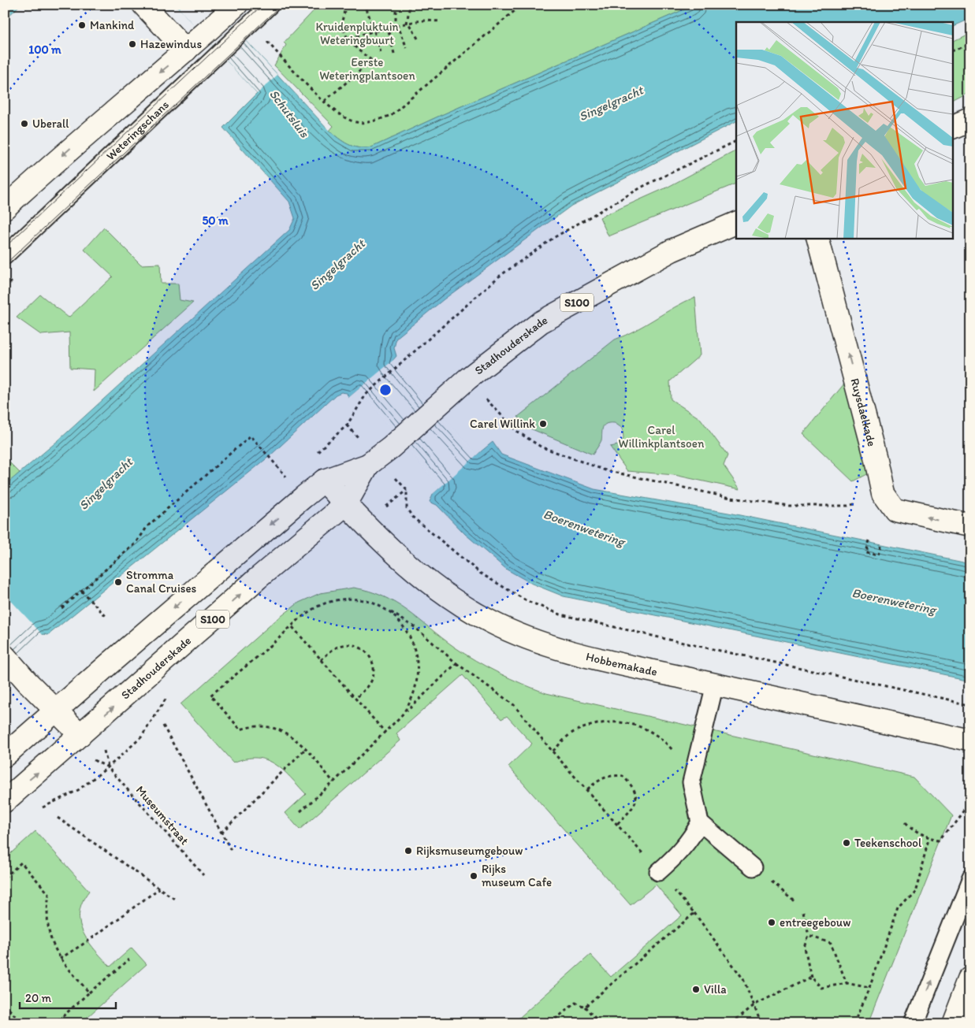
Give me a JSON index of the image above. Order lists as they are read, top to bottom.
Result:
{
  "streets": {
    "main road": [
      "S100",
      "Stadhouderskade",
      "Ruysdaelkade",
      "Hobbemakade"
    ],
    "lane": ["Weteringschans"],
    "path": ["Museumstraat"]
  },
  "crossings": [
    ["Stadhouderskade", "Hobbemakade"]
  ],
  "one_way": ["Ruysdaelkade"],
  "water": ["Singelgracht", "Schutsluis", "Boerenwetering"],
  "parks": ["Kruidenpluktuin Weteringbuurt", "Eerste Weteringplantsoen", "Carel Willinkplantsoen"],
  "places": [
    "Mankind",
    "Hazewindus",
    "Uberall",
    "Carel Willink",
    "Stromma Canal Cruises",
    "Teekenschool",
    "Rijksmuseumgebouw",
    "Rijks museum Cafe",
    "entreegebouw",
    "Villa"
  ],
  "scale_bar": "20 m",
  "rings": ["100 m", "50 m"]
}
